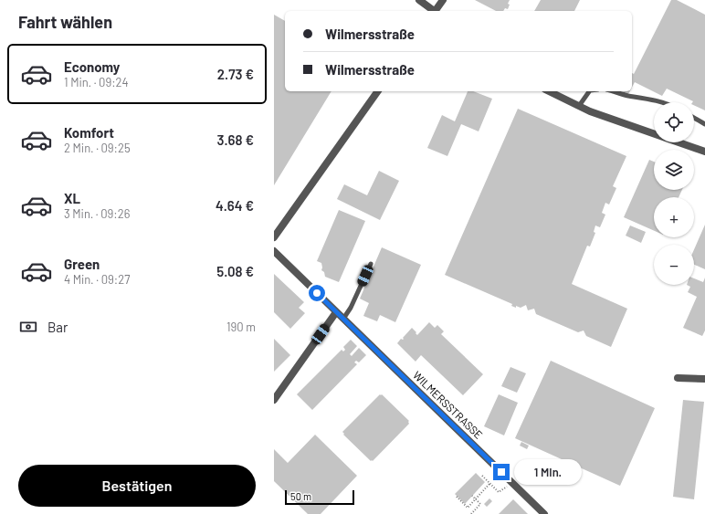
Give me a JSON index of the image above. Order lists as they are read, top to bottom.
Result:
{
  "streets": {
    "street": ["WILMERSSTRASSE"]
  },
  "scale_bar": "50 m",
  "page": {
    "heading": "Fahrt wählen",
    "banner": ["Wilmersstraße", "Wilmersstraße"],
    "list": [
      {
        "name": "Economy",
        "note": "1 Min. · 09:24",
        "value": "2.73 €"
      },
      {
        "name": "Komfort",
        "note": "2 Min. · 09:25",
        "value": "3.68 €"
      },
      {
        "name": "XL",
        "note": "3 Min. · 09:26",
        "value": "4.64 €"
      },
      {
        "name": "Green",
        "note": "4 Min. · 09:27",
        "value": "5.08 €"
      }
    ],
    "map_buttons": ["+", "−"],
    "pay": ["Bar", "190 m"],
    "buttons": "Bestätigen",
    "bubble": "1 Min.",
    "scale": "50 m"
  }
}
